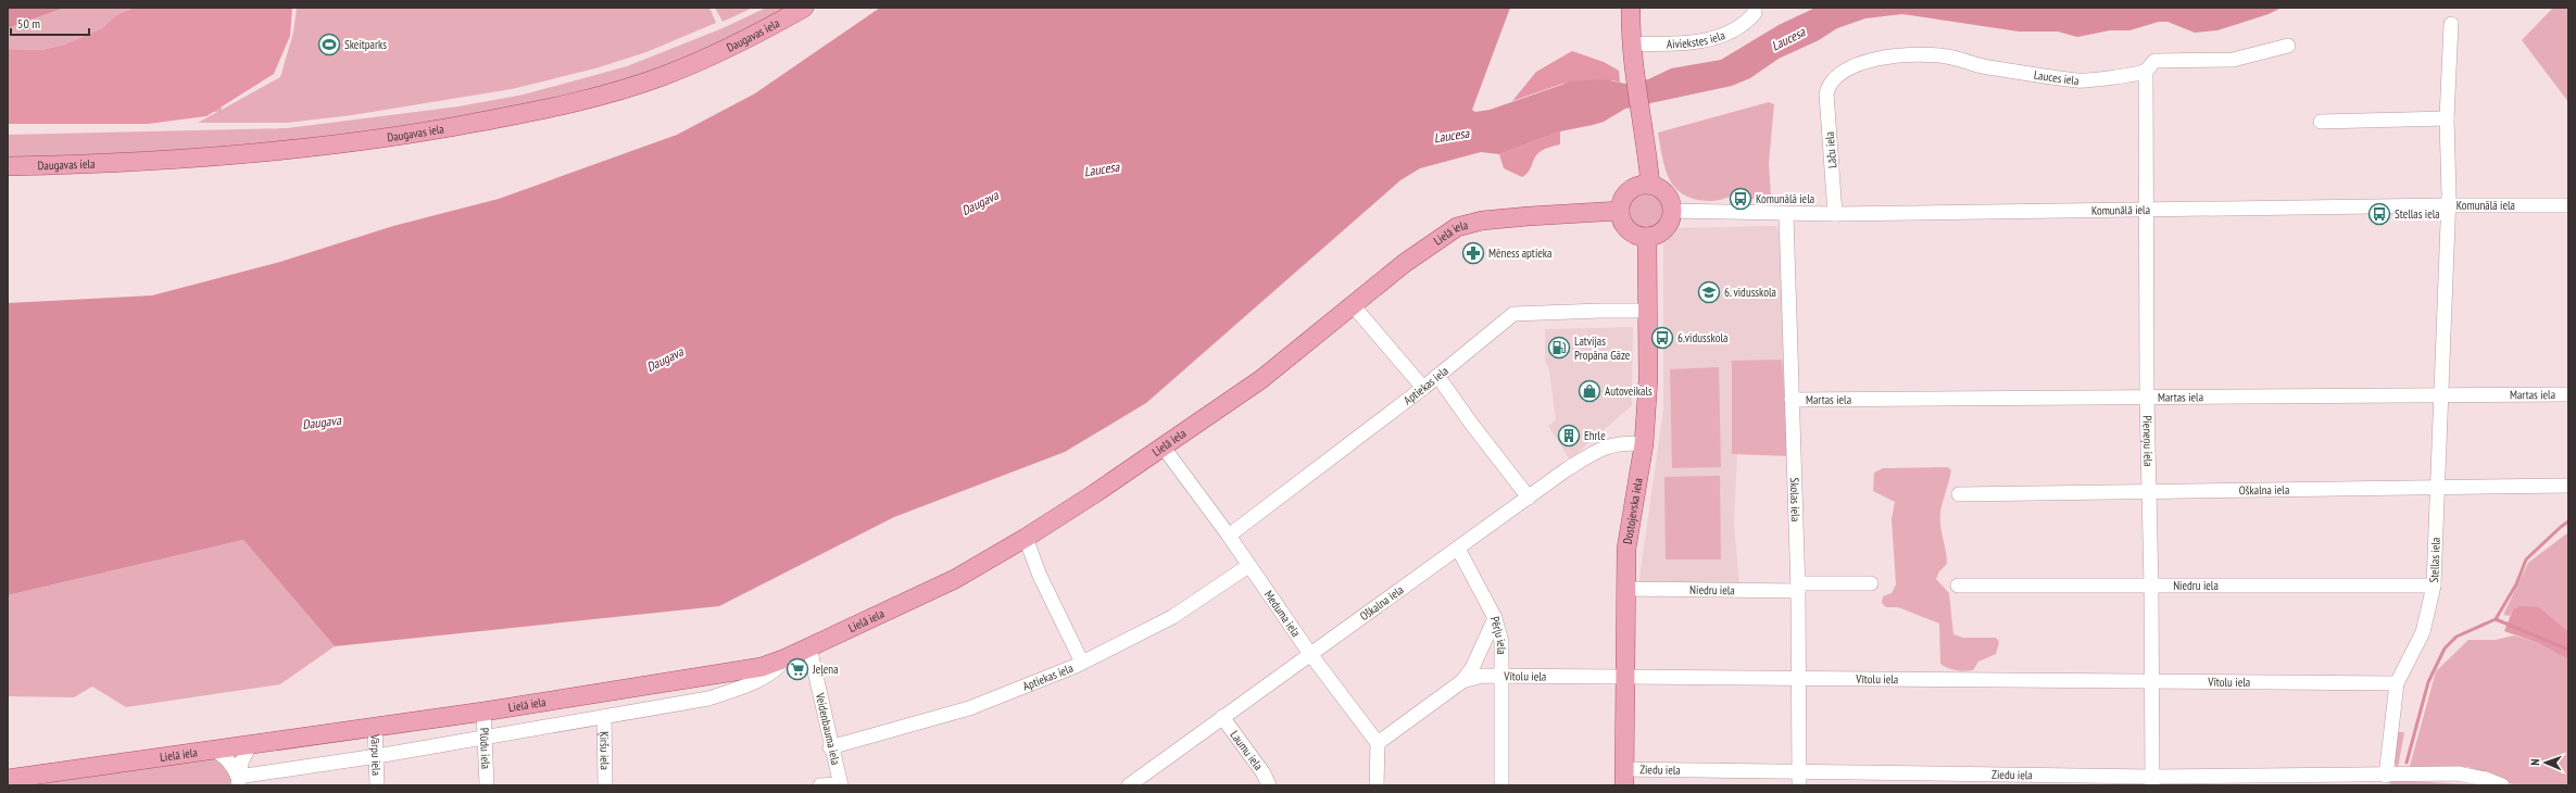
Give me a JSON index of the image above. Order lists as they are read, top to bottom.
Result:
{
  "streets": {
    "main road": ["Daugavas iela", "Lielā iela", "Dostojevska iela"],
    "street": [
      "Aiviekstes iela",
      "Lauces iela",
      "Lāču iela",
      "Komunālā iela",
      "Aptiekas iela",
      "Martas iela",
      "Pieneņu iela",
      "Oškalna iela",
      "Skolas iela",
      "Stellas iela",
      "Niedru iela",
      "Meduma iela",
      "Pērļu iela",
      "Vītolu iela",
      "Veidenbauma iela",
      "Plūdu iela",
      "Ķiršu iela",
      "Laumu iela",
      "Vārpu iela",
      "Ziedu iela"
    ]
  },
  "crossings": [
    ["Lauces iela", "Lāču iela"],
    ["Lauces iela", "Pieneņu iela"],
    ["Lāču iela", "Komunālā iela"],
    ["Komunālā iela", "Lielā iela"],
    ["Komunālā iela", "Pieneņu iela"],
    ["Komunālā iela", "Skolas iela"],
    ["Komunālā iela", "Dostojevska iela"],
    ["Komunālā iela", "Stellas iela"],
    ["Lielā iela", "Dostojevska iela"],
    ["Lielā iela", "Meduma iela"],
    ["Lielā iela", "Veidenbauma iela"],
    ["Lielā iela", "Plūdu iela"],
    ["Lielā iela", "Vārpu iela"],
    ["Aptiekas iela", "Dostojevska iela"],
    ["Aptiekas iela", "Meduma iela"],
    ["Aptiekas iela", "Veidenbauma iela"],
    ["Martas iela", "Pieneņu iela"],
    ["Martas iela", "Skolas iela"],
    ["Martas iela", "Stellas iela"],
    ["Pieneņu iela", "Oškalna iela"],
    ["Pieneņu iela", "Niedru iela"],
    ["Pieneņu iela", "Vītolu iela"],
    ["Pieneņu iela", "Ziedu iela"],
    ["Oškalna iela", "Dostojevska iela"],
    ["Oškalna iela", "Stellas iela"],
    ["Oškalna iela", "Meduma iela"],
    ["Oškalna iela", "Pērļu iela"],
    ["Oškalna iela", "Laumu iela"],
    ["Skolas iela", "Niedru iela"],
    ["Skolas iela", "Vītolu iela"],
    ["Skolas iela", "Ziedu iela"],
    ["Dostojevska iela", "Niedru iela"],
    ["Dostojevska iela", "Vītolu iela"],
    ["Dostojevska iela", "Ziedu iela"],
    ["Stellas iela", "Niedru iela"],
    ["Stellas iela", "Vītolu iela"],
    ["Stellas iela", "Ziedu iela"],
    ["Meduma iela", "Vītolu iela"],
    ["Pērļu iela", "Vītolu iela"]
  ],
  "water": ["Laucesa", "Daugava"],
  "places": {
    "sports": ["Skeitparks"],
    "bus stop": ["Komunālā iela", "Stellas iela", "6.vidusskola"],
    "pharmacy": ["Mēness aptieka"],
    "school or university": ["6. vidusskola"],
    "fuel station": ["Latvijas Propāna Gāze"],
    "shop": ["Autoveikals"],
    "building": ["Ehrle"],
    "supermarket": ["Jeļena"]
  },
  "scale_bar": "50 m",
  "north": "left"
}
